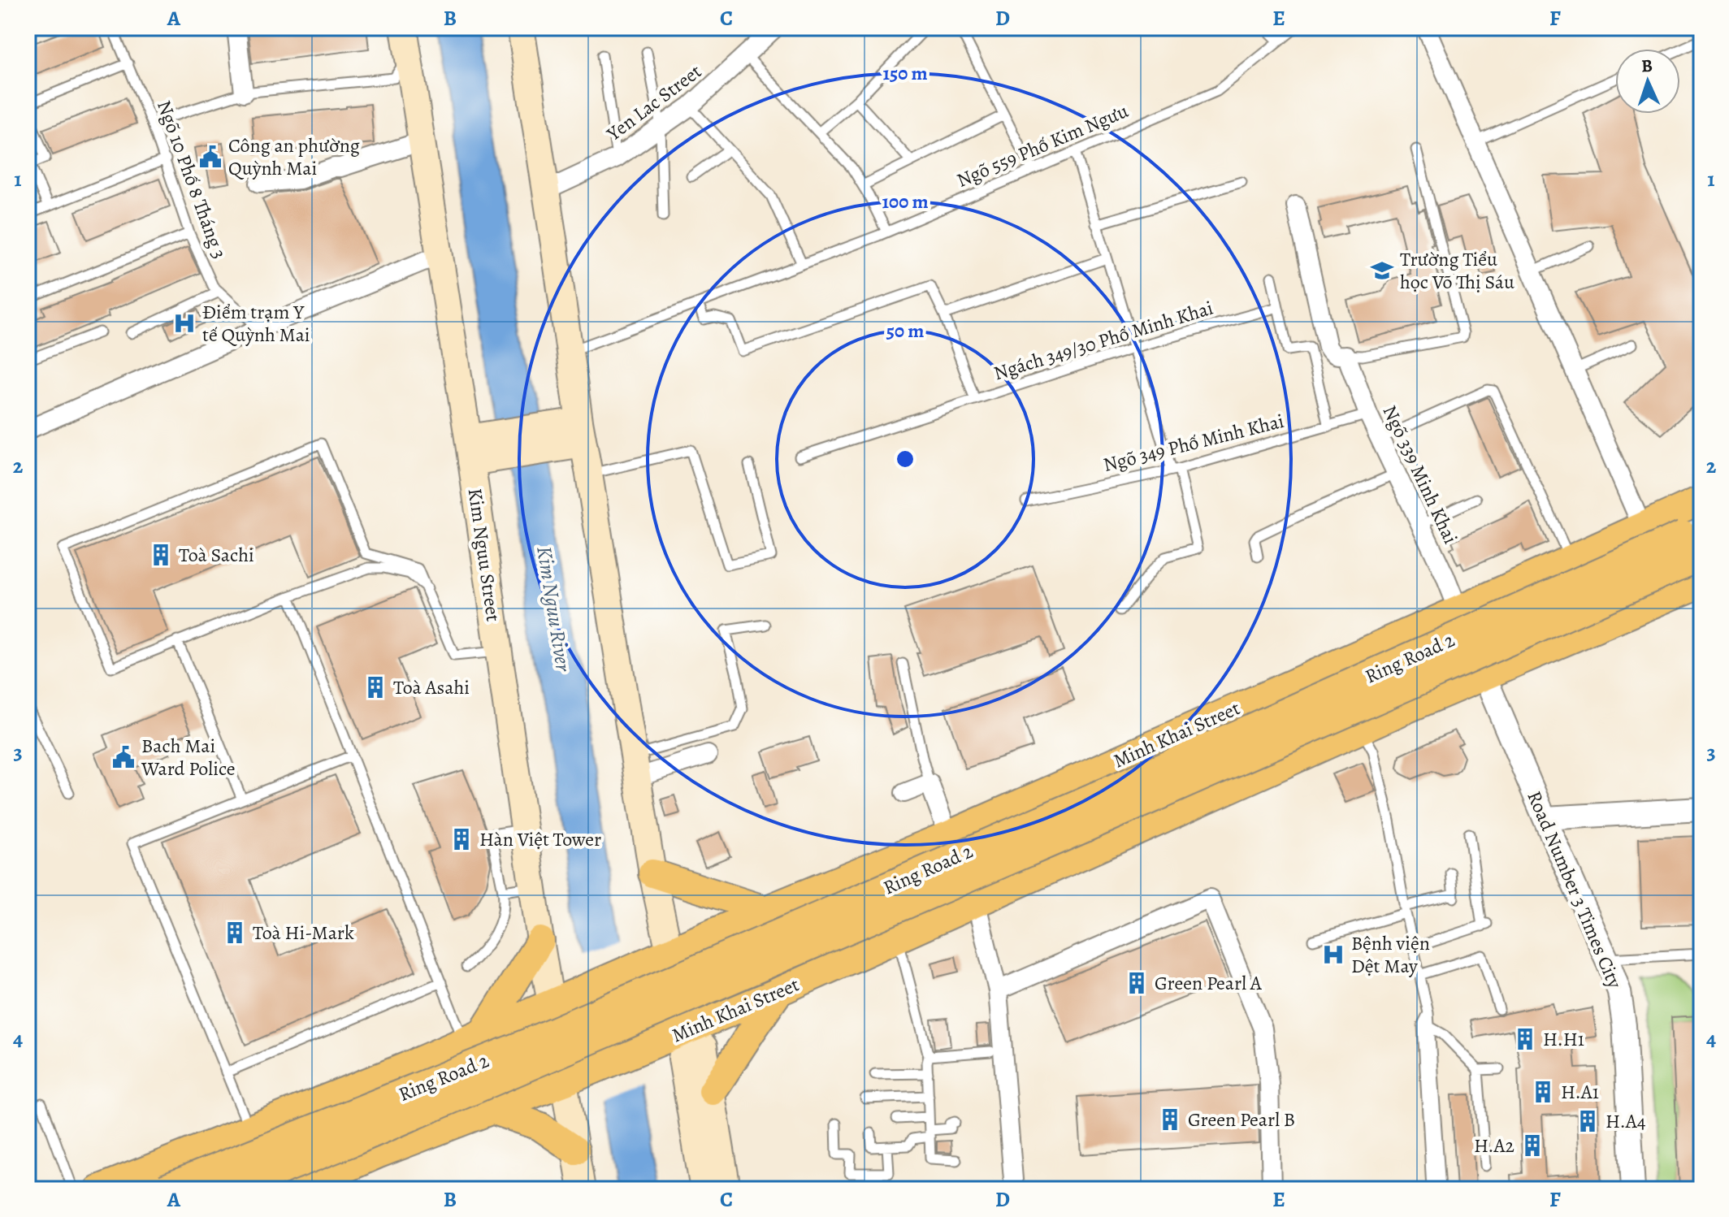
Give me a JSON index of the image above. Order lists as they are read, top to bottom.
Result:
{
  "streets": {
    "highway": ["Ring Road 2"],
    "main road": ["Kim Nguu Street", "Minh Khai Street"],
    "street": ["Yen Lac Street", "Ngõ 339 Minh Khai", "Road Number 3 Times City"],
    "lane": [
      "Ngõ 559 Phố Kim Ngưu",
      "Ngõ 10 Phố 8 Tháng 3",
      "Ngách 349/30 Phố Minh Khai",
      "Ngõ 349 Phố Minh Khai"
    ]
  },
  "crossings": [
    ["Ngõ 349 Phố Minh Khai", "Ngõ 339 Minh Khai"],
    ["Ngõ 339 Minh Khai", "Minh Khai Street"],
    ["Kim Nguu Street", "Minh Khai Street"],
    ["Ring Road 2", "Minh Khai Street"],
    ["Minh Khai Street", "Road Number 3 Times City"]
  ],
  "water": ["Kim Nguu River"],
  "places": {
    "public building": ["Công an phường Quỳnh Mai", "Bach Mai Ward Police"],
    "school or university": ["Trường Tiểu học Võ Thị Sáu"],
    "hospital": ["Điểm trạm Y tế Quỳnh Mai", "Bệnh viện Dệt May"],
    "building": [
      "Toà Sachi",
      "Toà Asahi",
      "Hàn Việt Tower",
      "Toà Hi-Mark",
      "Green Pearl A",
      "H.H1",
      "H.A1",
      "Green Pearl B",
      "H.A4",
      "H.A2"
    ]
  },
  "north": "top",
  "grid": {
    "columns": [
      "A",
      "B",
      "C",
      "D",
      "E",
      "F"
    ],
    "rows": [
      "1",
      "2",
      "3",
      "4"
    ]
  },
  "rings": ["150 m", "100 m", "50 m"]
}
